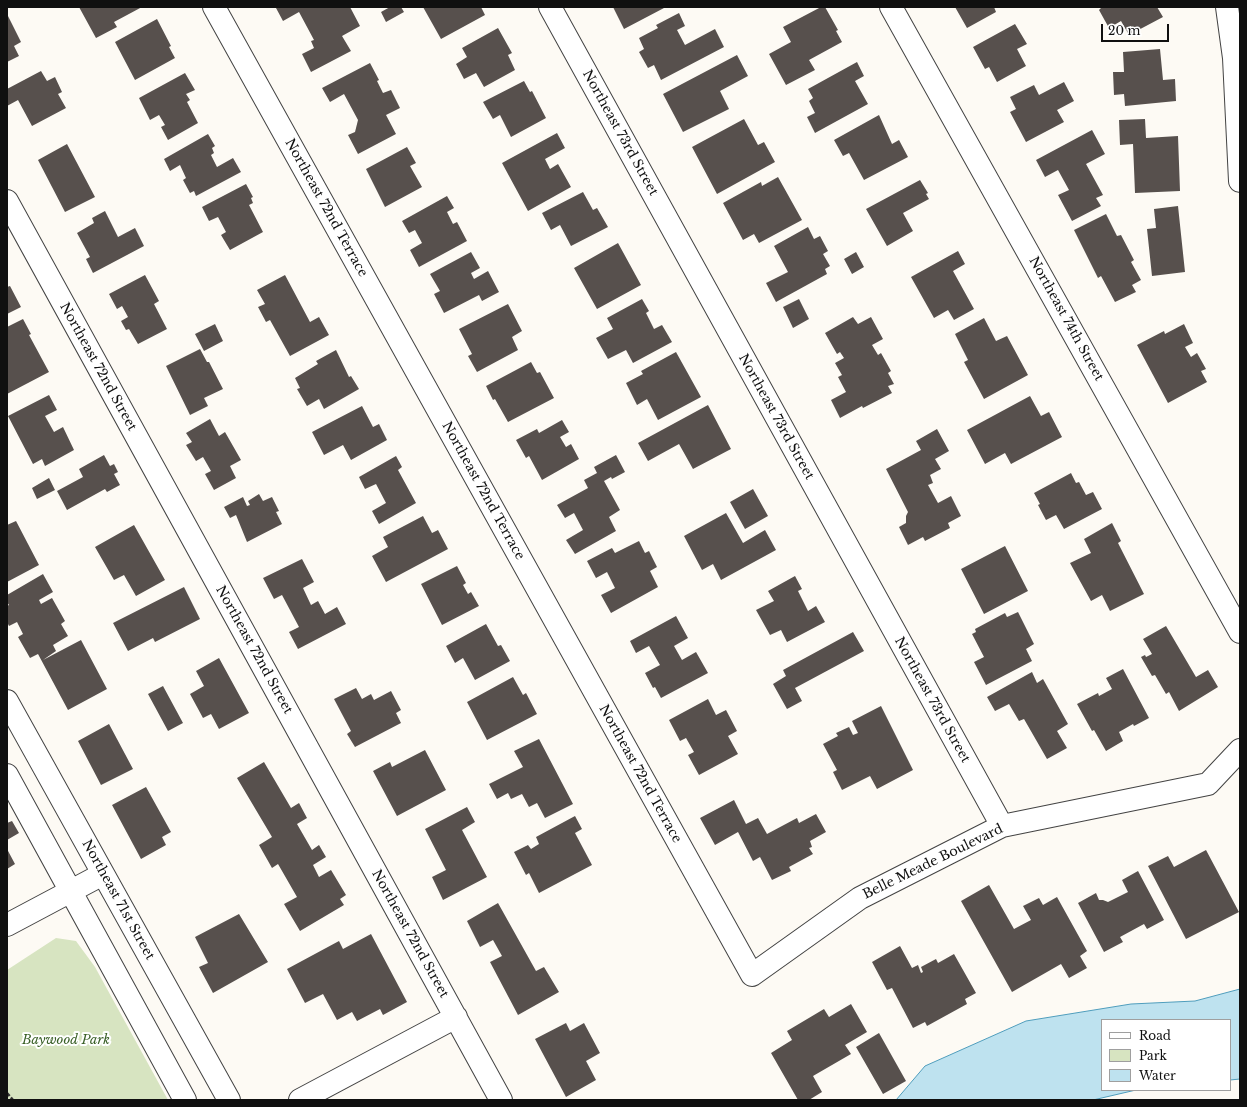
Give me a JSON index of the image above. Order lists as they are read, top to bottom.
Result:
{
  "streets": {
    "street": [
      "Northeast 73rd Street",
      "Northeast 72nd Terrace",
      "Northeast 74th Street",
      "Northeast 72nd Street",
      "Belle Meade Boulevard",
      "Northeast 71st Street"
    ]
  },
  "crossings": [
    ["Northeast 73rd Street", "Belle Meade Boulevard"],
    ["Northeast 72nd Terrace", "Belle Meade Boulevard"]
  ],
  "parks": ["Baywood Park"],
  "legend": ["Road", "Park", "Water"],
  "scale_bar": "20 m"
}
